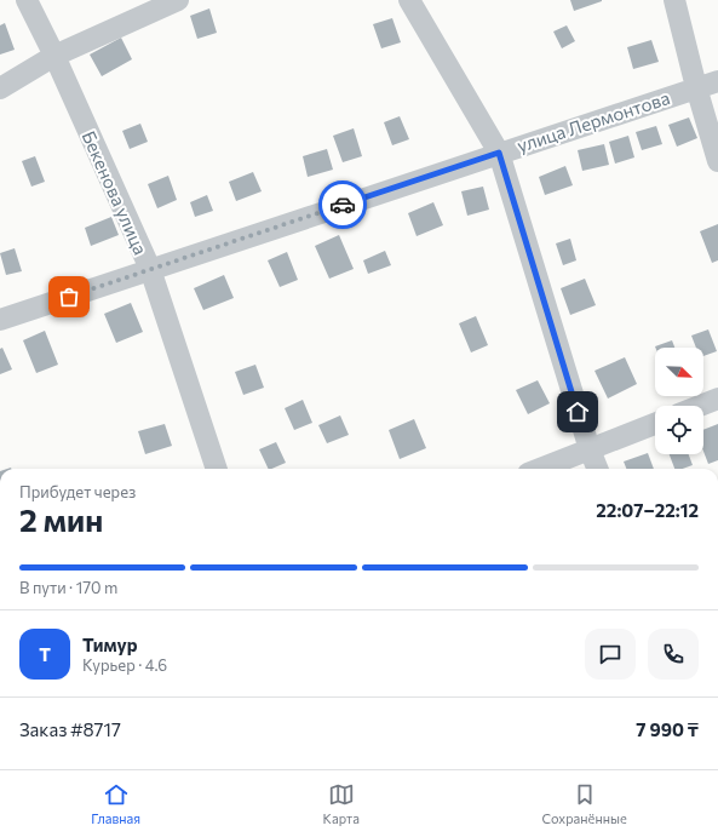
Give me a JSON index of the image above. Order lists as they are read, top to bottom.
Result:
{
  "streets": {
    "street": ["улица Лермонтова", "Бекенова улица"]
  },
  "crossings": [
    ["улица Лермонтова", "Бекенова улица"]
  ],
  "north": "bottom right",
  "page": {
    "heading": ["2 мин", "Прибудет через", "22:07–22:12"],
    "panel": [
      "Тимур",
      "Курьер · 4.6",
      "Заказ #8717",
      "7 990 ₸"
    ],
    "bar": "В пути · 170 m",
    "round": "Т",
    "tabs": ["Главная", "Карта", "Сохранённые"]
  }
}
